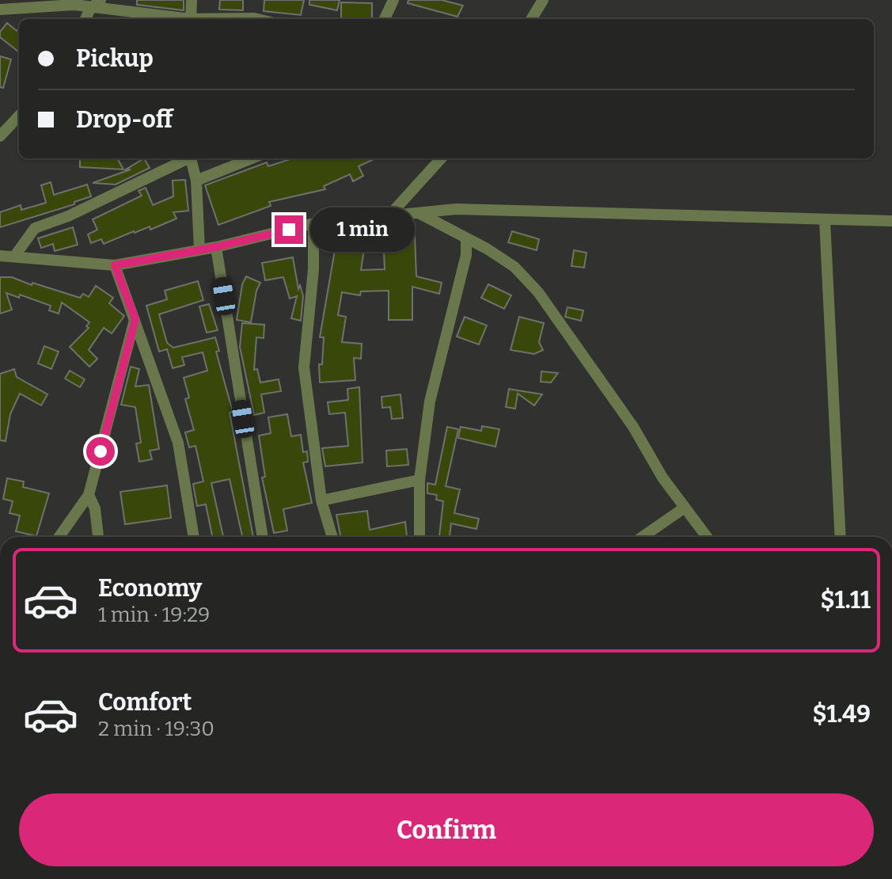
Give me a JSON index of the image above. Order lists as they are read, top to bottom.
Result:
{
  "page": {
    "banner": ["Pickup", "Drop-off"],
    "bubble": "1 min",
    "list": [
      {
        "name": "Economy",
        "note": "1 min · 19:29",
        "value": "$1.11"
      },
      {
        "name": "Comfort",
        "note": "2 min · 19:30",
        "value": "$1.49"
      }
    ],
    "buttons": "Confirm"
  }
}
